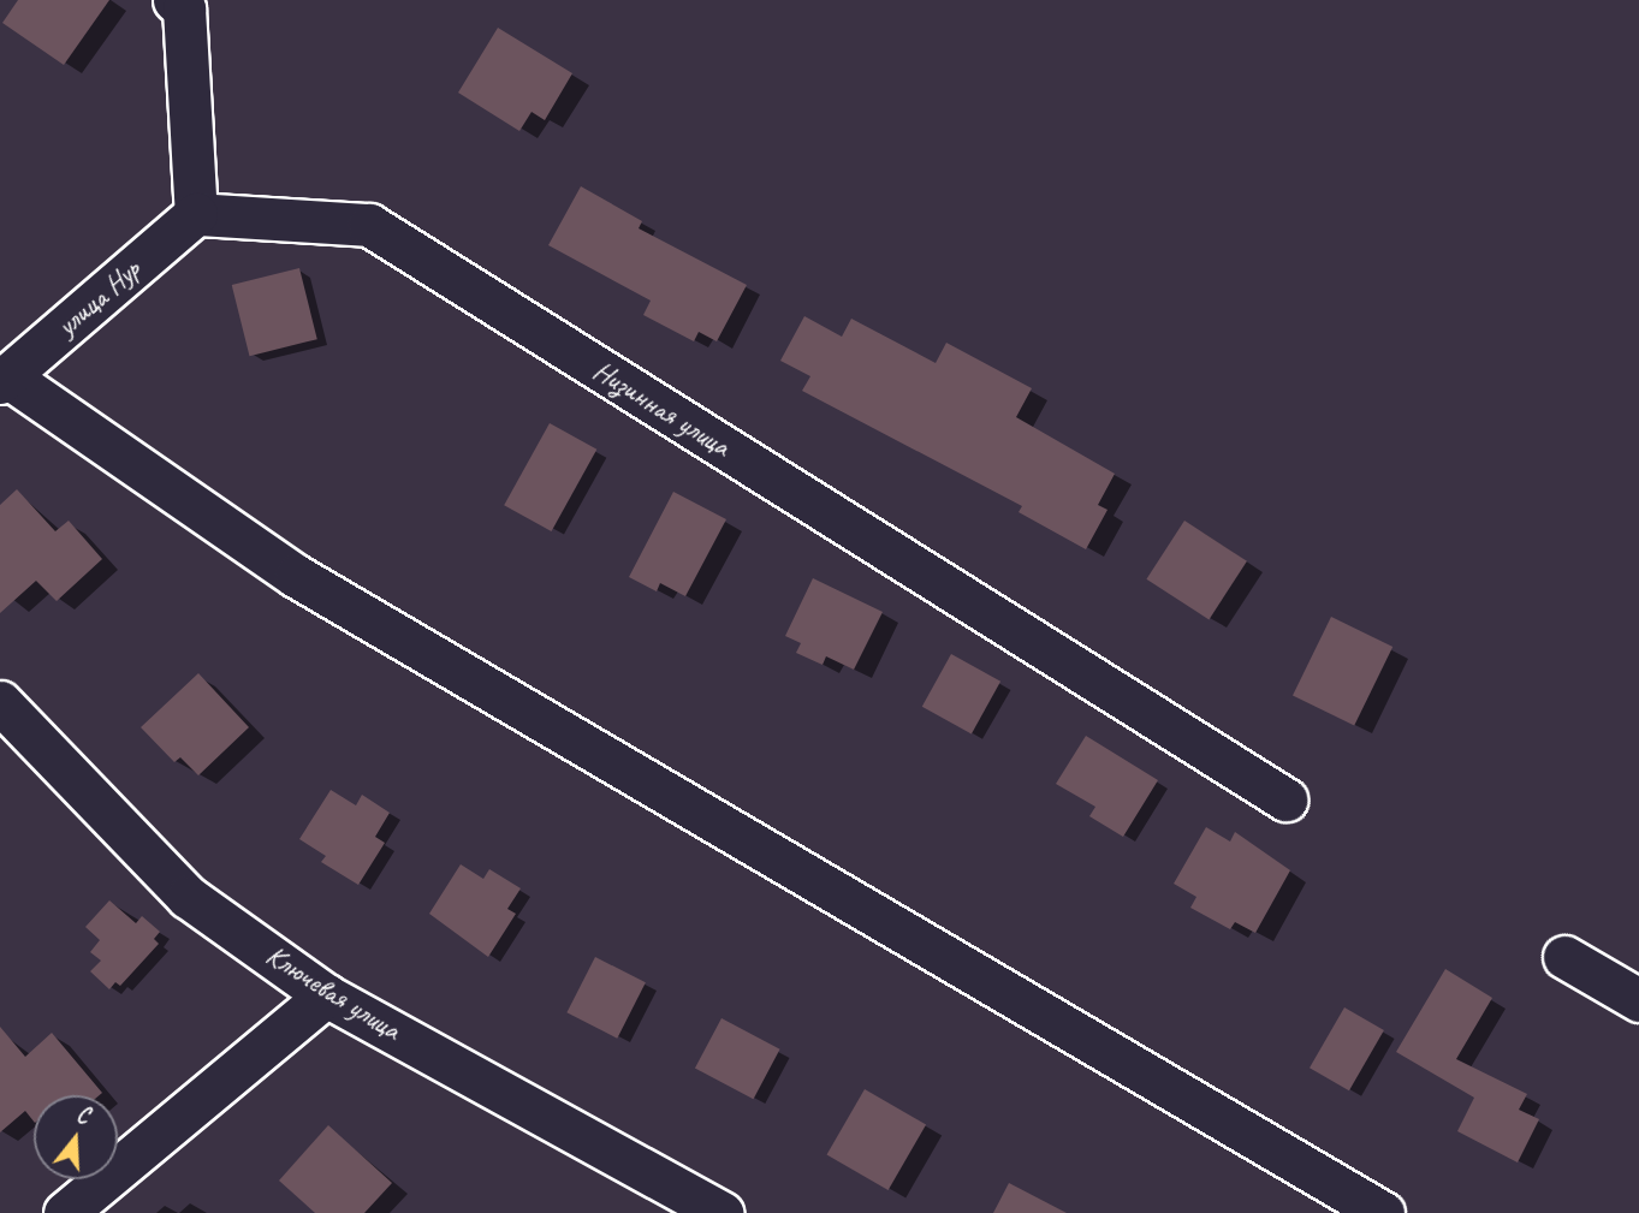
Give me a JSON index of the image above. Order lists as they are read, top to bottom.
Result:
{
  "streets": {
    "street": ["улица Нур", "Низинная улица", "Ключевая улица"]
  },
  "crossings": [
    ["улица Нур", "Низинная улица"]
  ],
  "north": "top"
}
